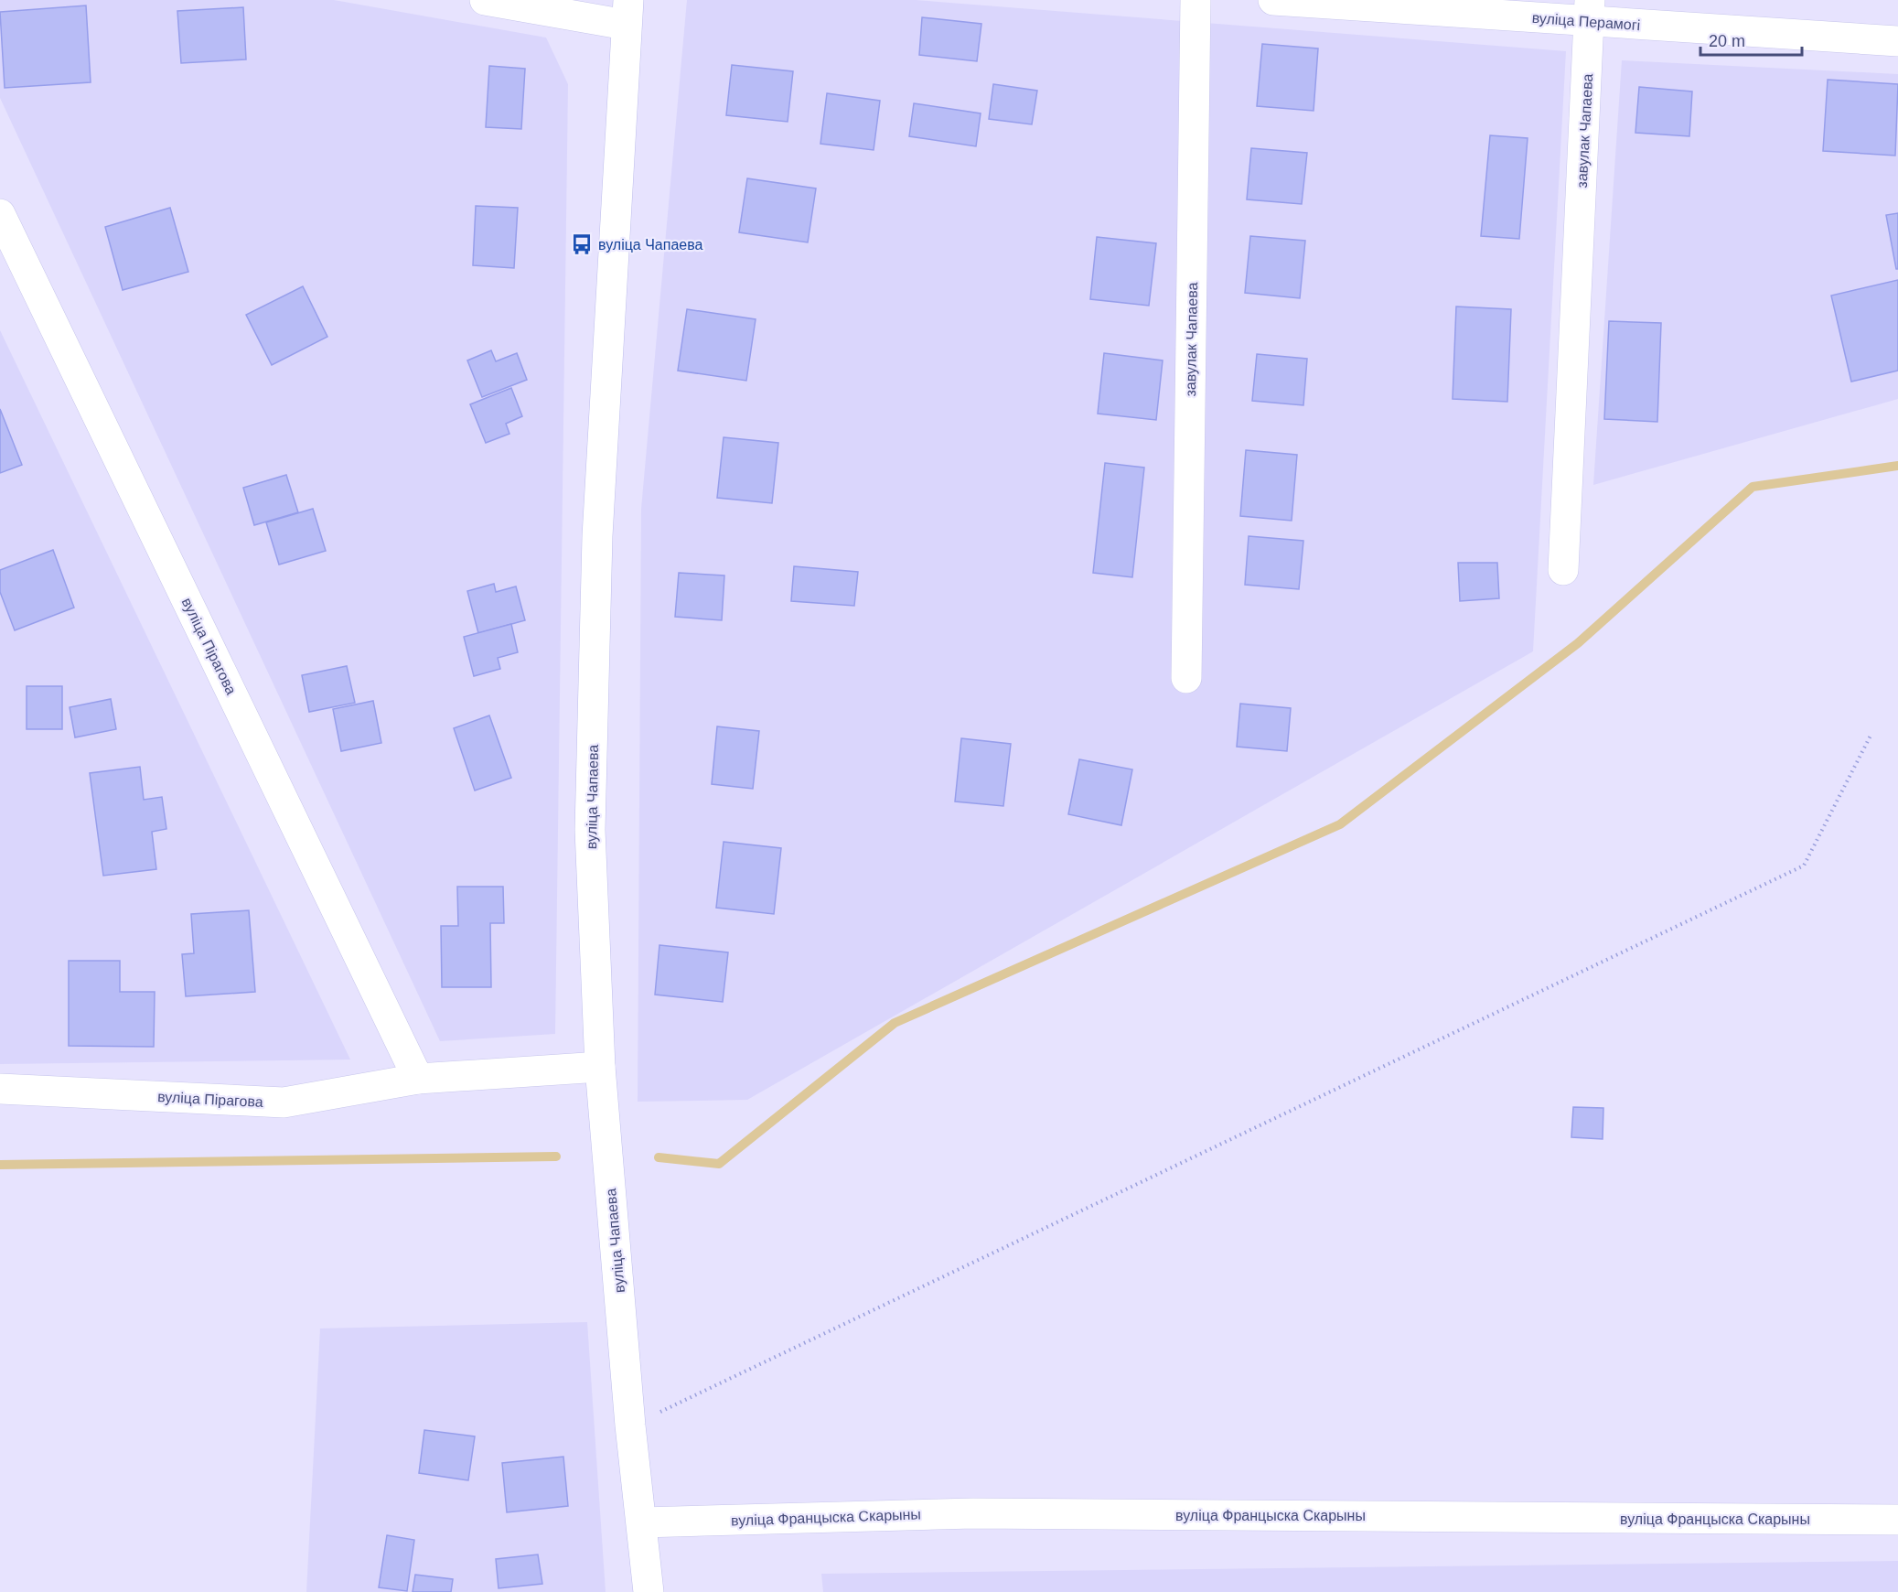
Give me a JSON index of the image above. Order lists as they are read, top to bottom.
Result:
{
  "streets": {
    "street": [
      "вуліца Перамогі",
      "завулак Чапаева",
      "вуліца Пірагова",
      "вуліца Чапаева",
      "вуліца Францыска Скарыны"
    ]
  },
  "crossings": [
    ["вуліца Перамогі", "завулак Чапаева"],
    ["вуліца Пірагова", "вуліца Чапаева"],
    ["вуліца Чапаева", "вуліца Францыска Скарыны"]
  ],
  "places": {
    "bus stop": ["вуліца Чапаева"]
  },
  "scale_bar": "20 m"
}
